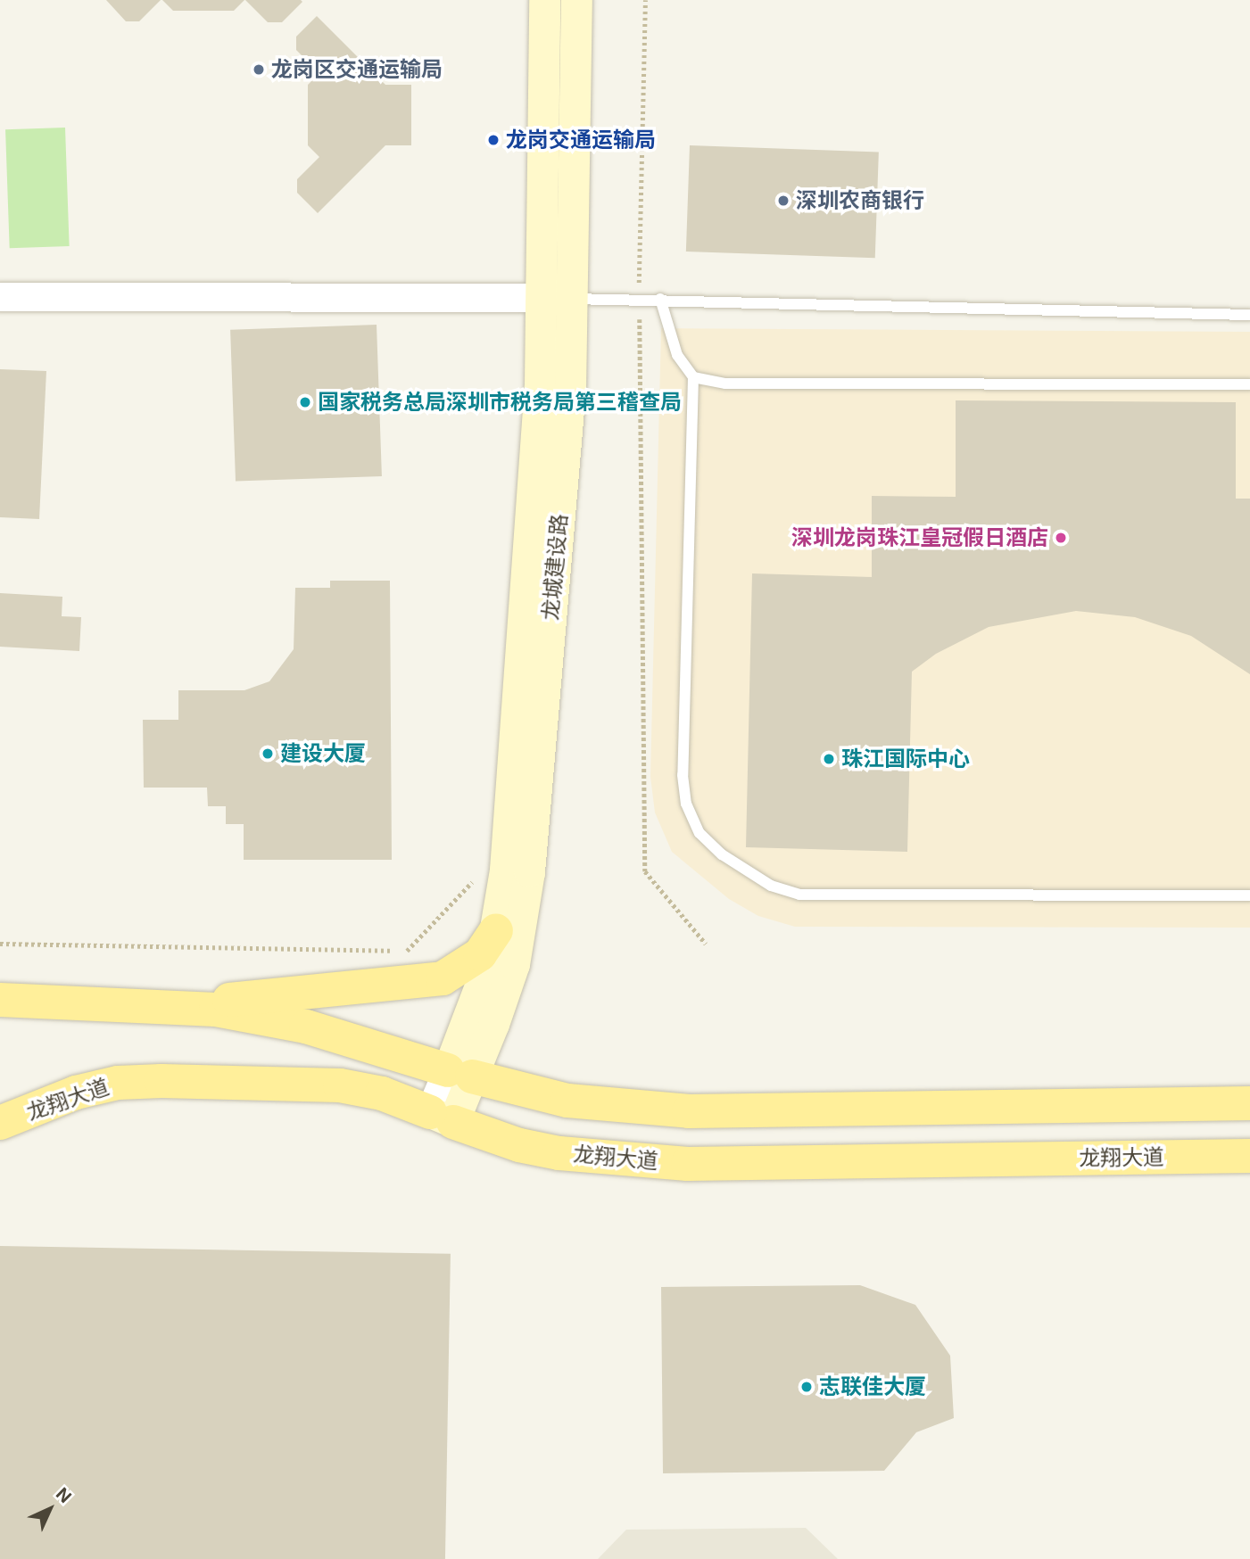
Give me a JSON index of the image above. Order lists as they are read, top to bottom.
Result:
{
  "streets": {
    "main road": ["龙城建设路", "龙翔大道"]
  },
  "crossings": [
    ["龙城建设路", "龙翔大道"]
  ],
  "places": [
    "龙岗区交通运输局",
    "龙岗交通运输局",
    "深圳农商银行",
    "国家税务总局深圳市税务局第三稽查局",
    "深圳龙岗珠江皇冠假日酒店",
    "建设大厦",
    "珠江国际中心",
    "志联佳大厦"
  ],
  "north": "top right"
}
